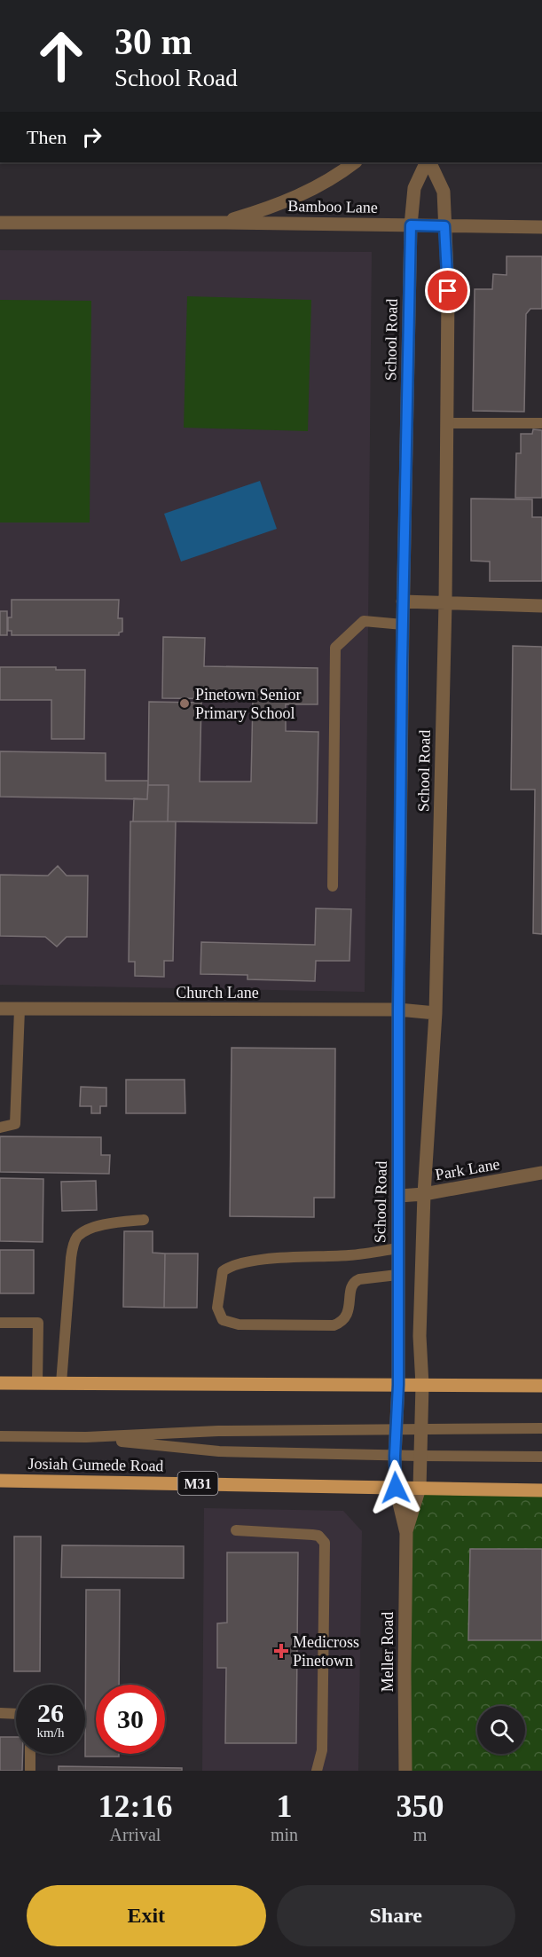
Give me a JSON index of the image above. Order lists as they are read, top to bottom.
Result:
{
  "streets": {
    "main road": ["Josiah Gumede Road", "M31"],
    "street": [
      "Bamboo Lane",
      "School Road",
      "Church Lane",
      "Park Lane",
      "Meller Road"
    ]
  },
  "crossings": [
    ["Bamboo Lane", "School Road"],
    ["School Road", "Church Lane"],
    ["School Road", "Park Lane"],
    ["School Road", "Meller Road"],
    ["Josiah Gumede Road", "Meller Road"]
  ],
  "places": {
    "other": ["Pinetown Senior Primary School"],
    "health": ["Medicross Pinetown"]
  },
  "page": {
    "turn": ["30 m", "School Road"],
    "then": "Then",
    "speed": "26 km/h",
    "limit": "30",
    "eta": [
      "12:16",
      "Arrival",
      "1",
      "min",
      "350",
      "m"
    ],
    "buttons": ["Exit", "Share"]
  }
}
